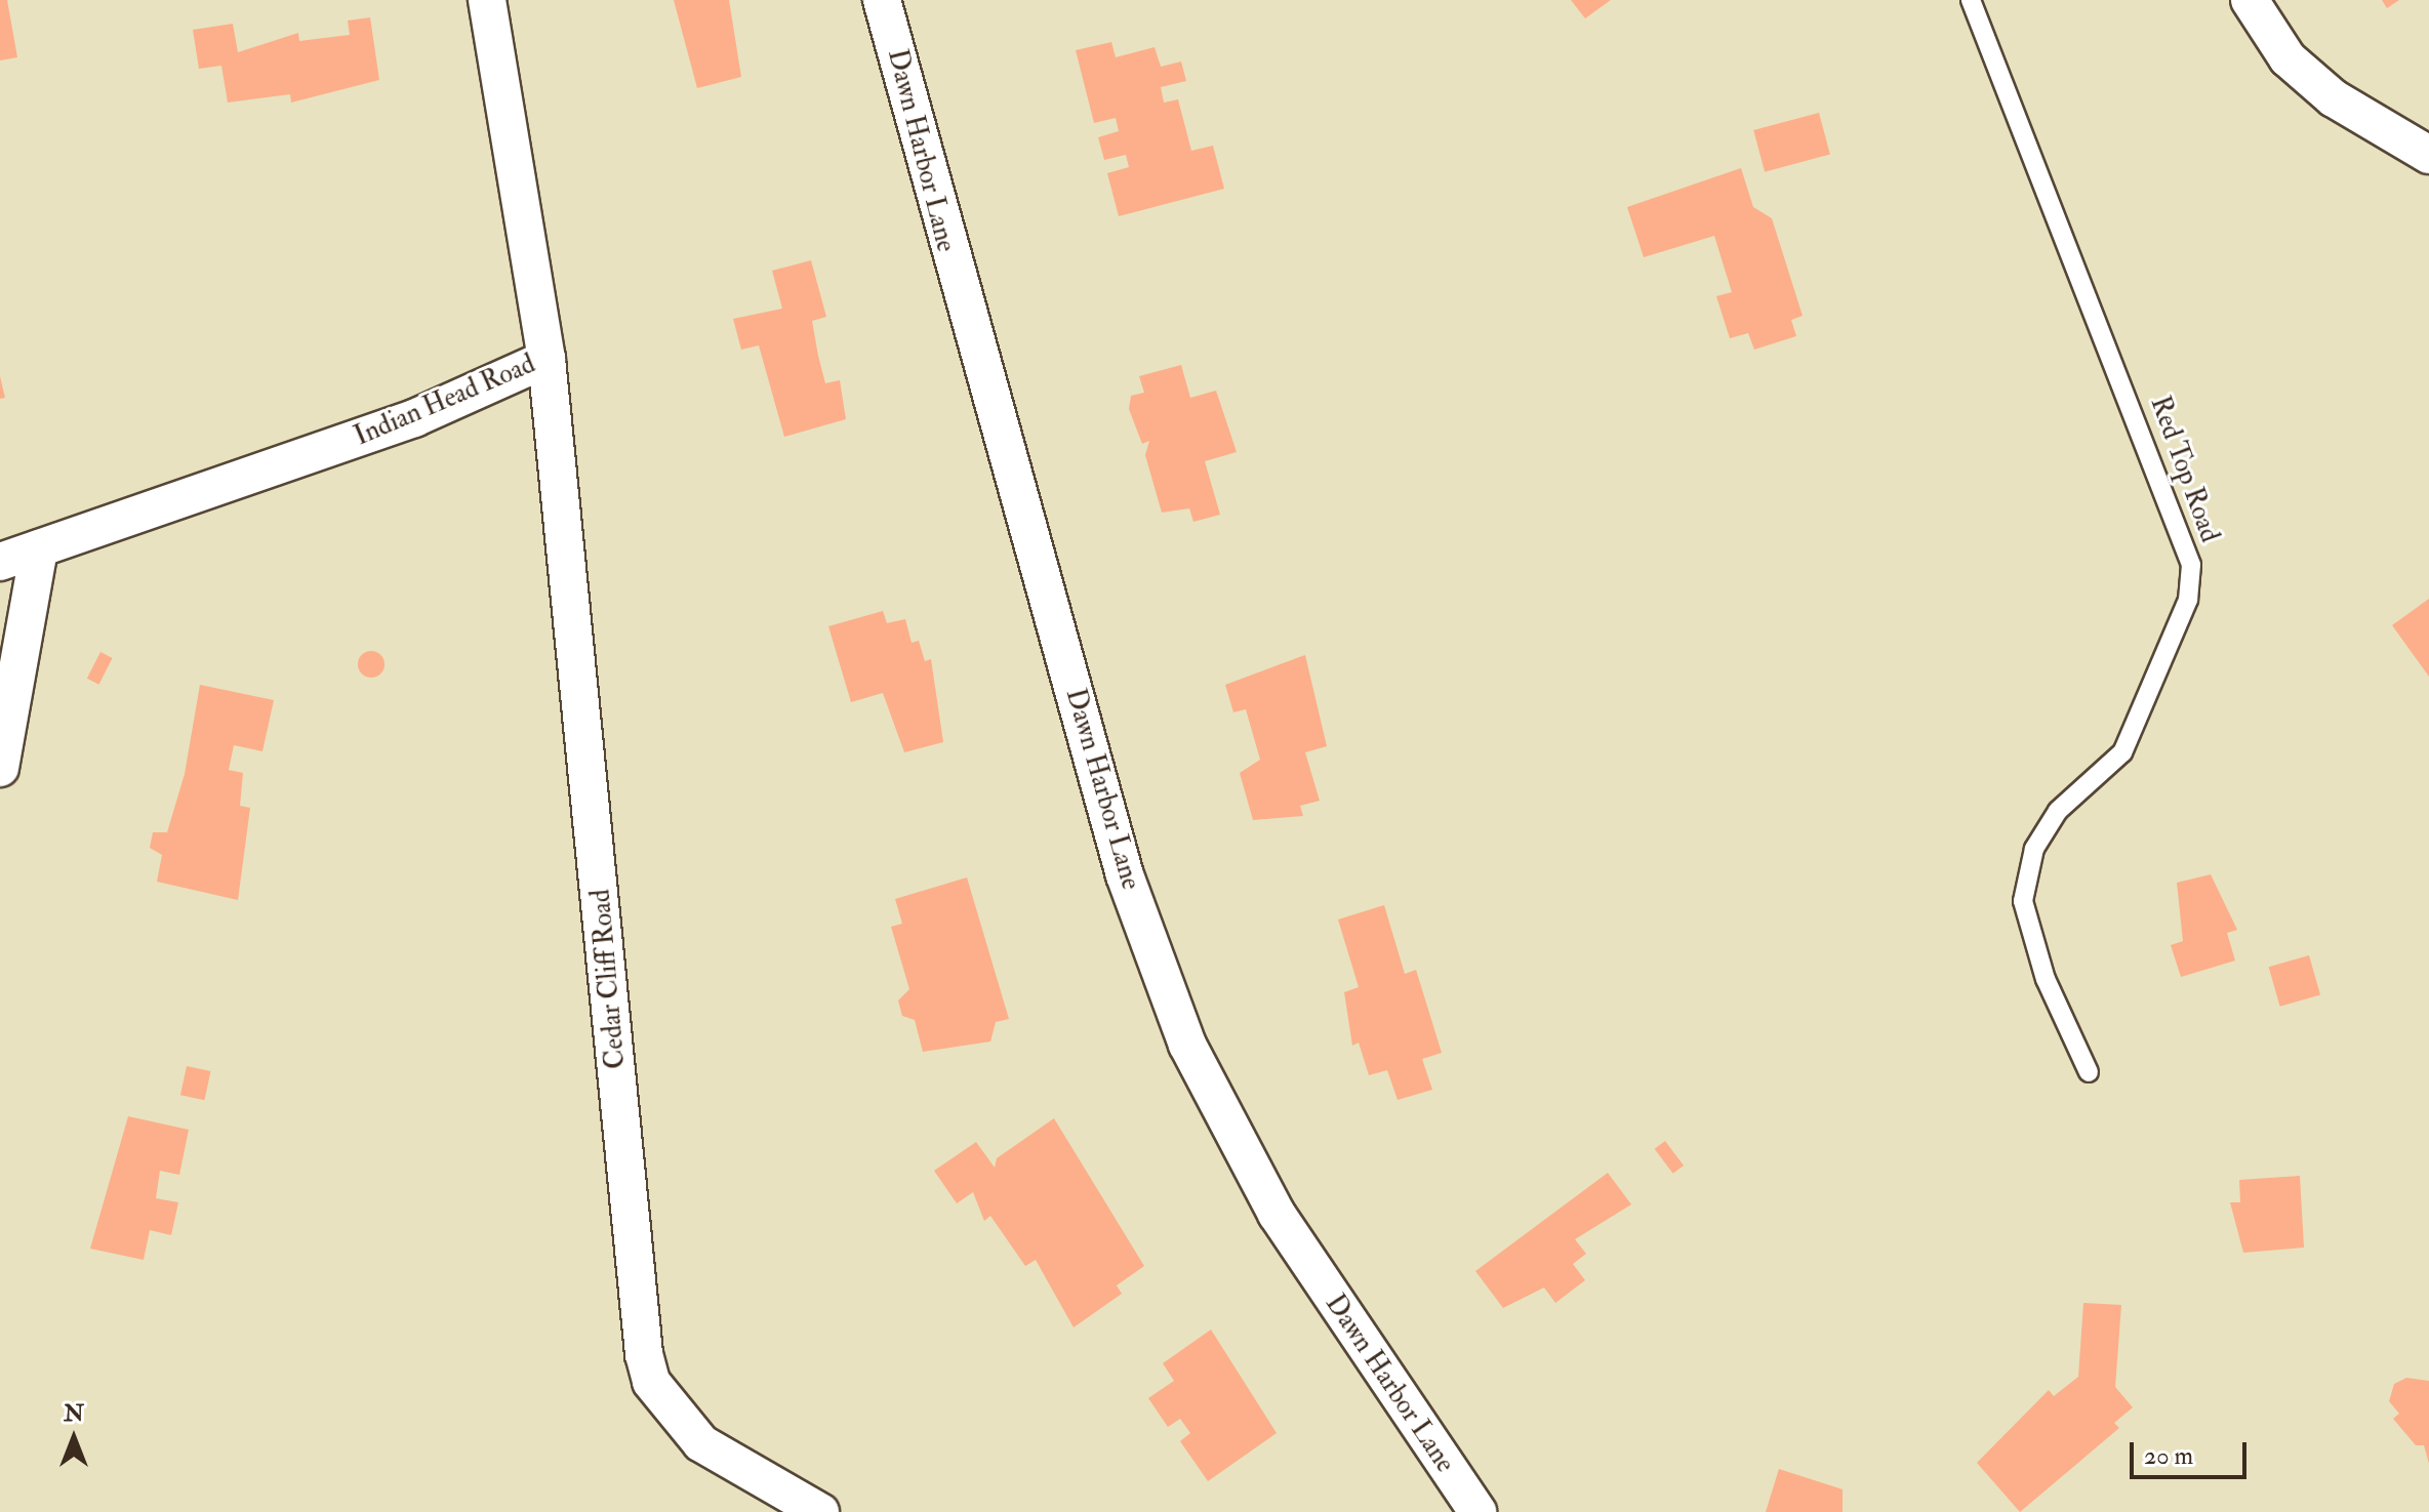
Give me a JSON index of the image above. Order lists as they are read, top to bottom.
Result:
{
  "streets": {
    "street": ["Dawn Harbor Lane", "Indian Head Road", "Cedar Cliff Road"],
    "lane": ["Red Top Road"]
  },
  "crossings": [
    ["Indian Head Road", "Cedar Cliff Road"]
  ],
  "scale_bar": "20 m",
  "north": "top"
}
